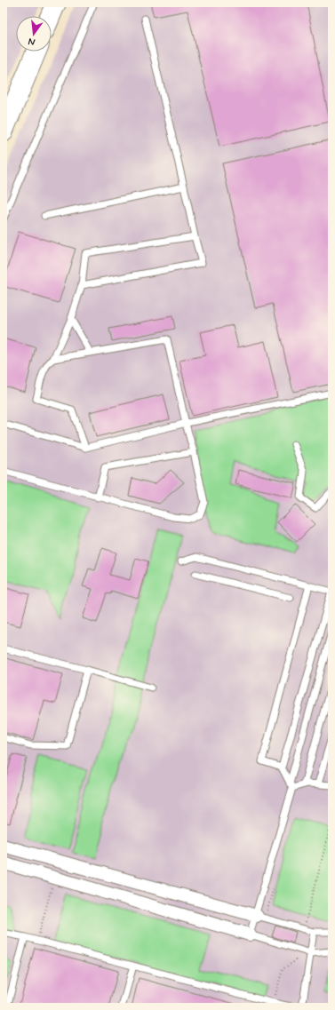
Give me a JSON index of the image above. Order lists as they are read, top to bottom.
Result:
{
  "north": "bottom"
}
